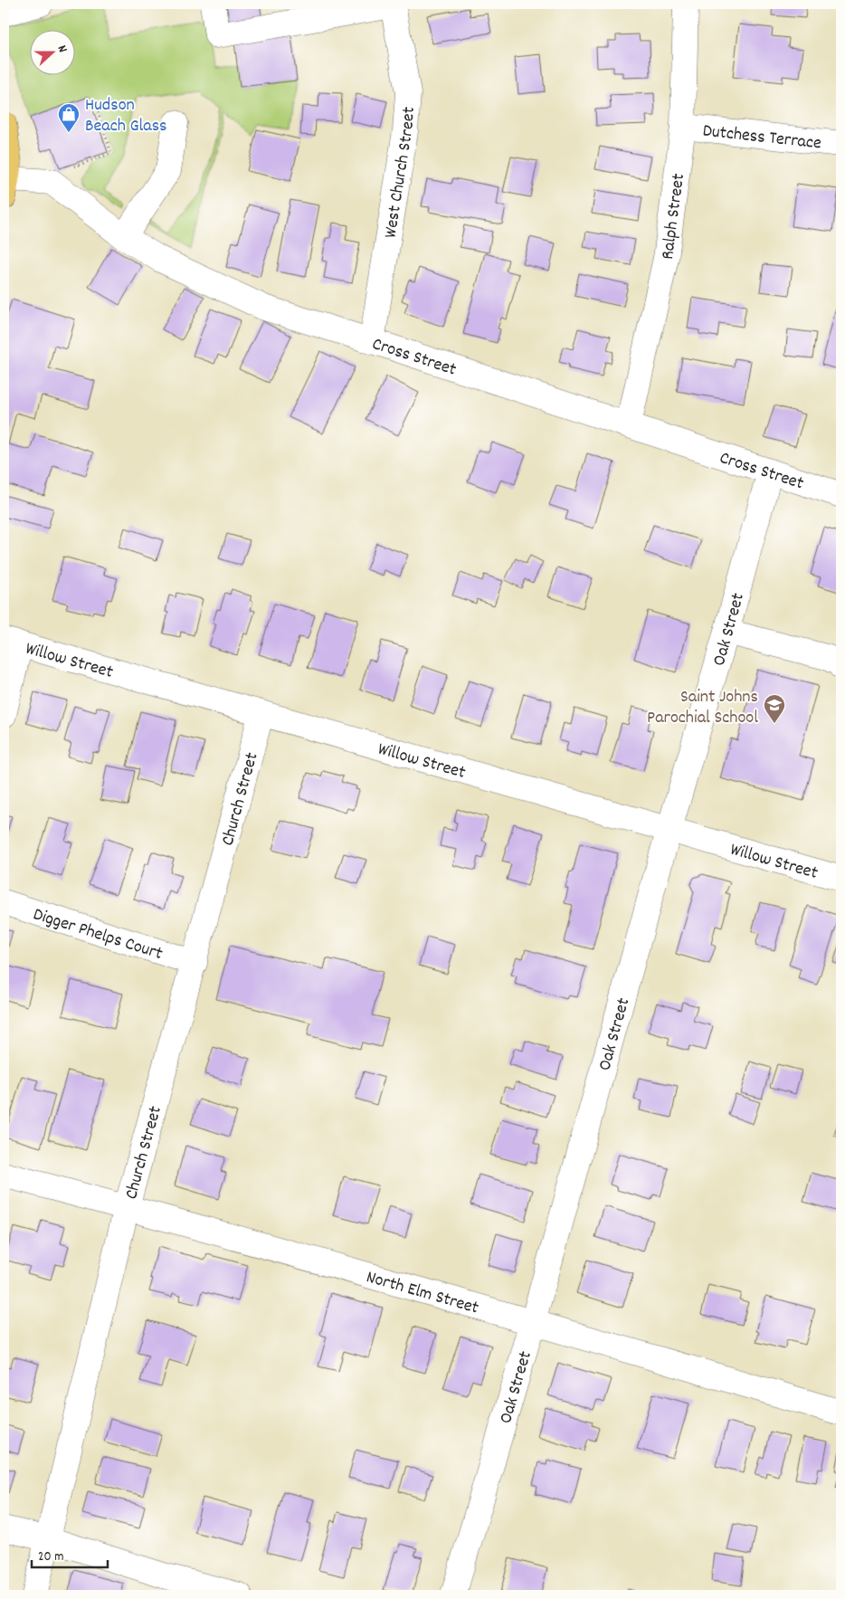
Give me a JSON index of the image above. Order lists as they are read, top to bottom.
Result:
{
  "streets": {
    "street": [
      "Dutchess Terrace",
      "West Church Street",
      "Ralph Street",
      "Cross Street",
      "Oak Street",
      "Willow Street",
      "Church Street",
      "Digger Phelps Court",
      "North Elm Street"
    ]
  },
  "crossings": [
    ["Dutchess Terrace", "Ralph Street"],
    ["West Church Street", "Cross Street"],
    ["Ralph Street", "Cross Street"],
    ["Cross Street", "Oak Street"],
    ["Oak Street", "Willow Street"],
    ["Oak Street", "North Elm Street"],
    ["Willow Street", "Church Street"],
    ["Church Street", "Digger Phelps Court"],
    ["Church Street", "North Elm Street"]
  ],
  "places": {
    "shop": ["Hudson Beach Glass"],
    "school or university": ["Saint Johns Parochial School"]
  },
  "scale_bar": "20 m",
  "north": "right"
}
